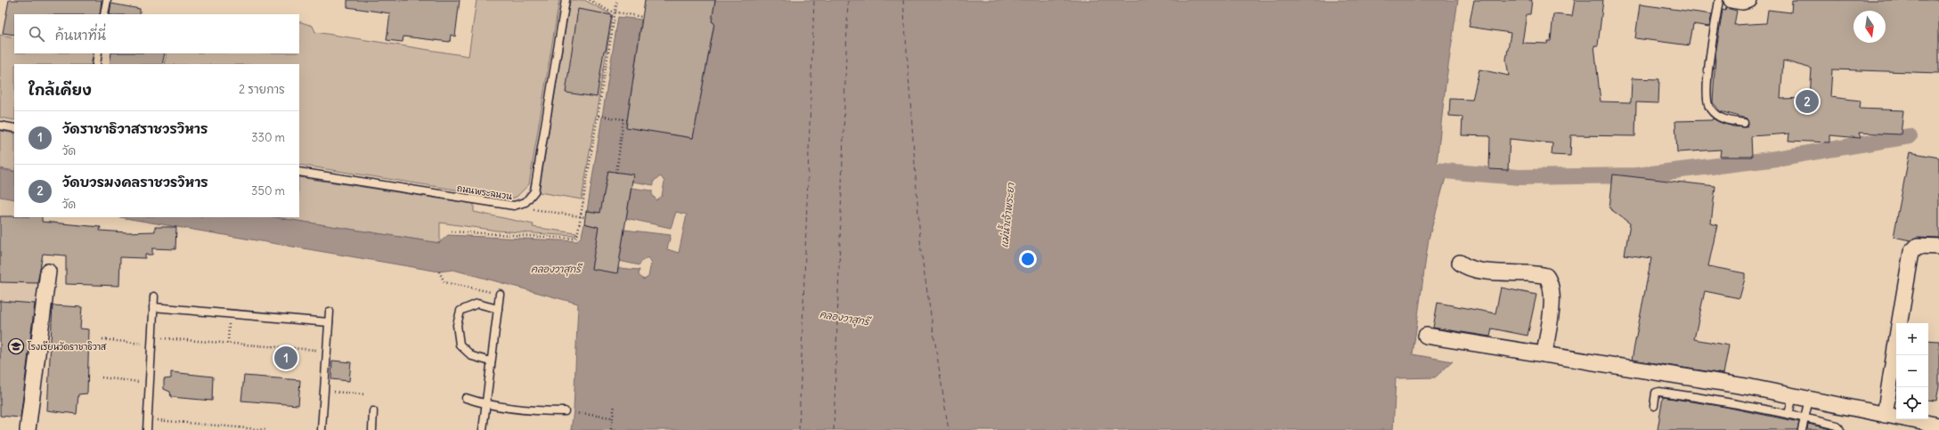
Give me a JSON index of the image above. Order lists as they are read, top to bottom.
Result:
{
  "streets": {
    "lane": ["ถนนพระฉนวน"]
  },
  "water": ["แม่น้ำเจ้าพระยา", "คลองวาสุกรี"],
  "places": {
    "school or university": ["โรงเรียนวัดราชาธิวาส"]
  },
  "north": "bottom",
  "page": {
    "search": "ค้นหาที่นี่",
    "heading": ["ใกล้เคียง", "2 รายการ"],
    "pins": ["2", "1"],
    "list": [
      {
        "mark": "1",
        "name": "วัดราชาธิวาสราชวรวิหาร",
        "note": "วัด",
        "value": "330 m"
      },
      {
        "mark": "2",
        "name": "วัดบวรมงคลราชวรวิหาร",
        "note": "วัด",
        "value": "350 m"
      }
    ],
    "map_buttons": ["+", "−"]
  }
}
